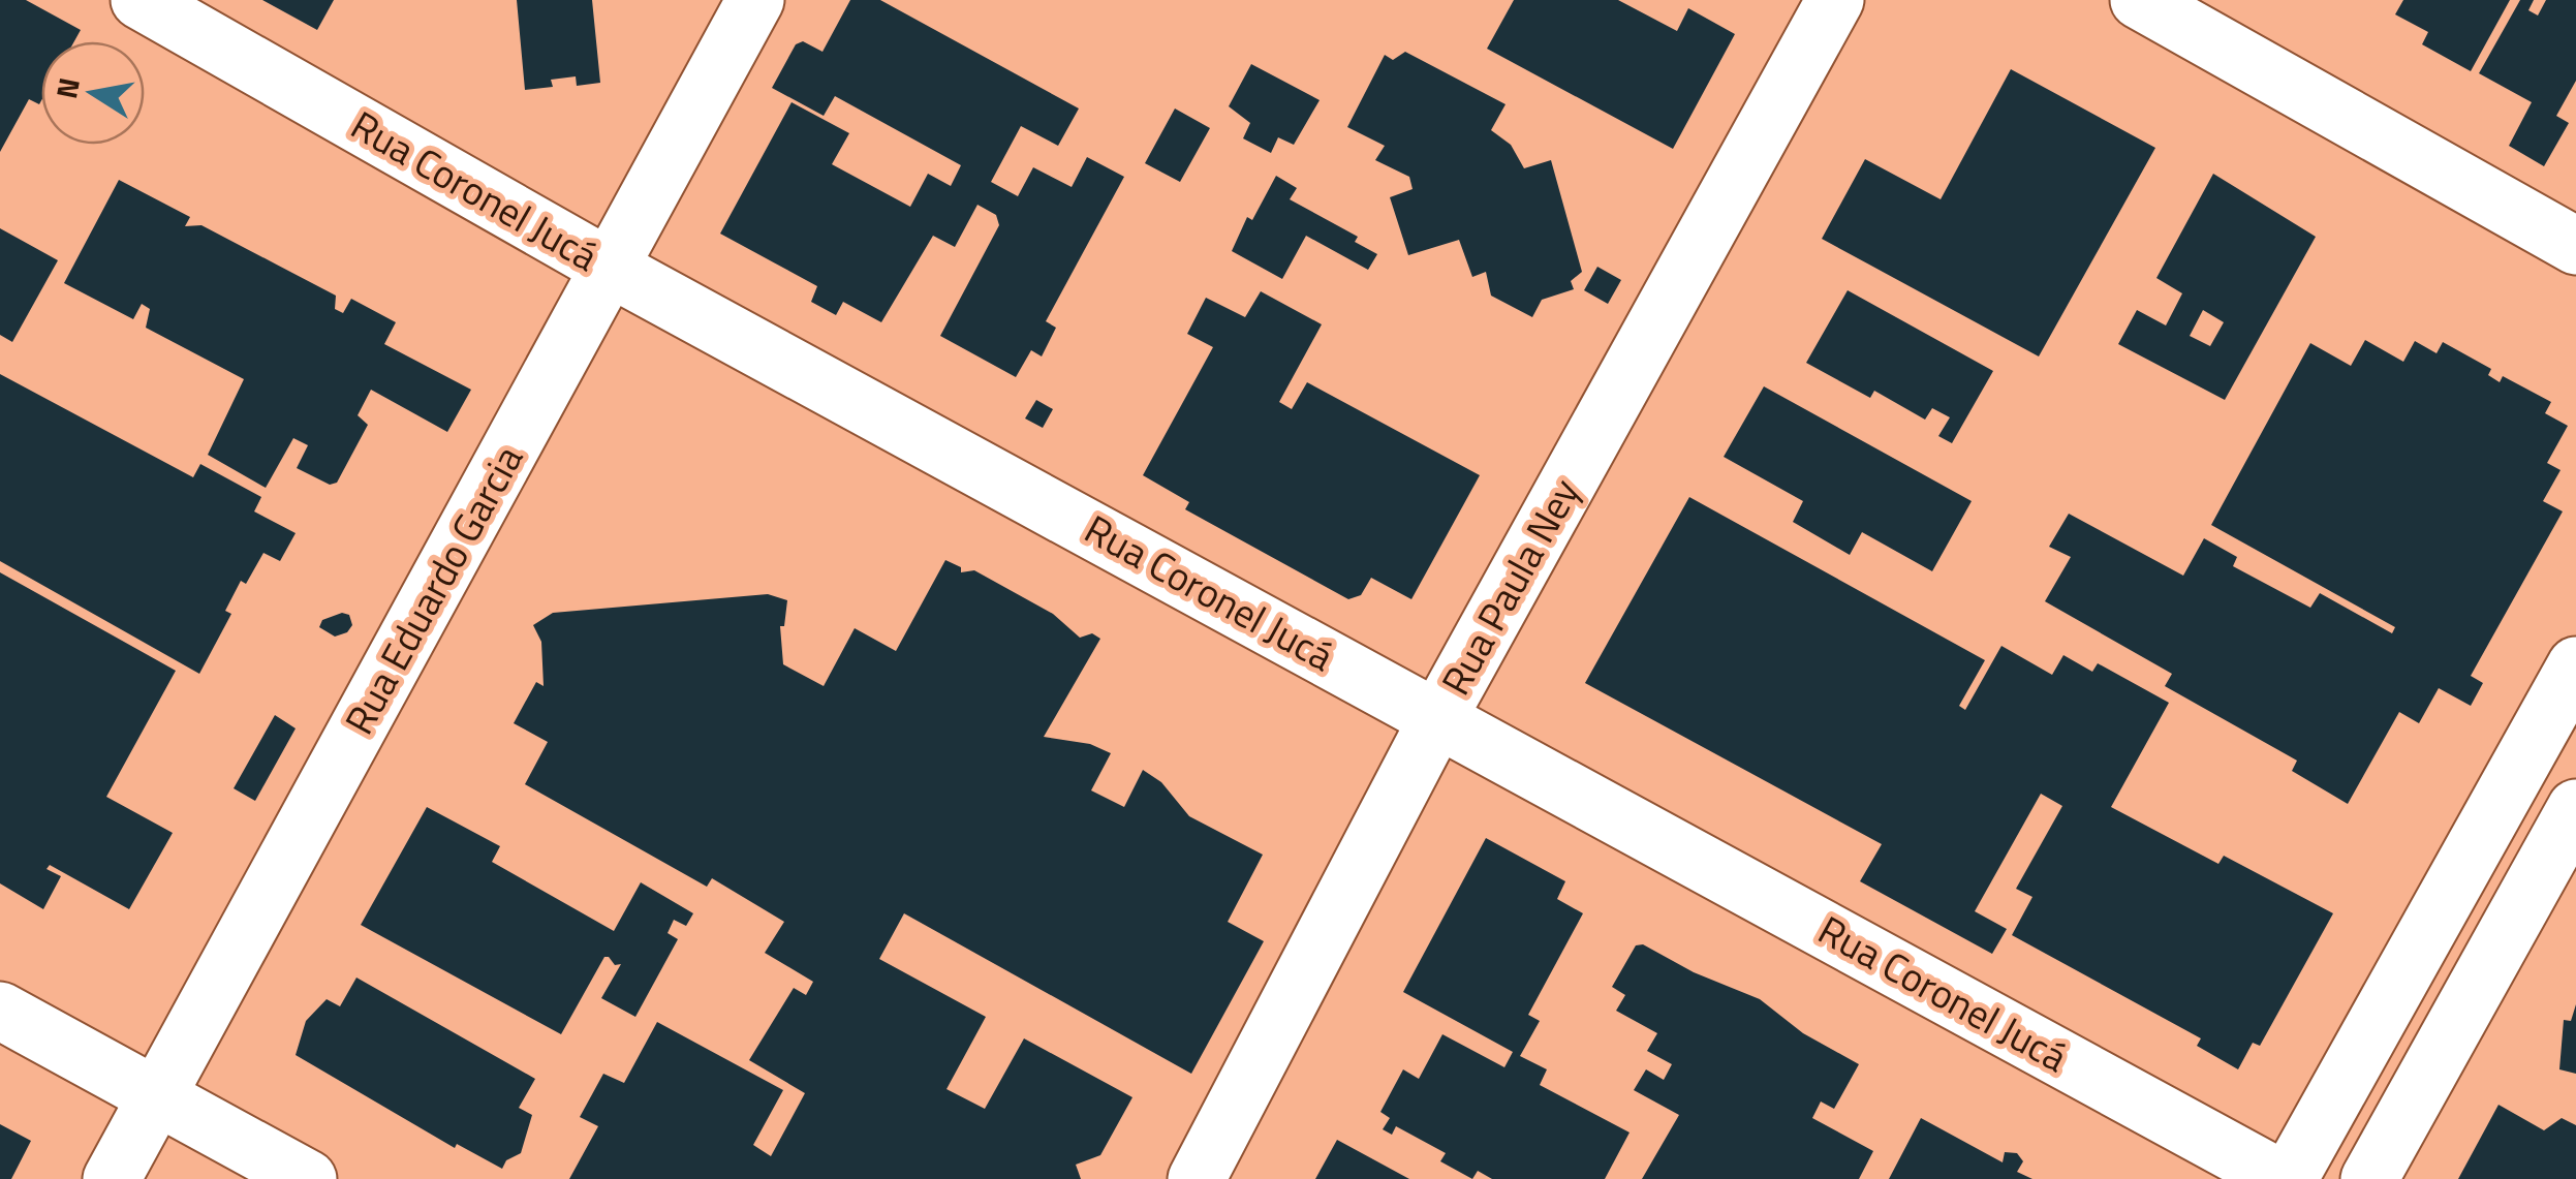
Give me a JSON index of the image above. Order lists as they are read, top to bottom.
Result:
{
  "streets": {
    "street": ["Rua Coronel Jucá", "Rua Paula Ney", "Rua Eduardo Garcia"]
  },
  "crossings": [
    ["Rua Coronel Jucá", "Rua Paula Ney"],
    ["Rua Coronel Jucá", "Rua Eduardo Garcia"]
  ],
  "north": "left"
}
